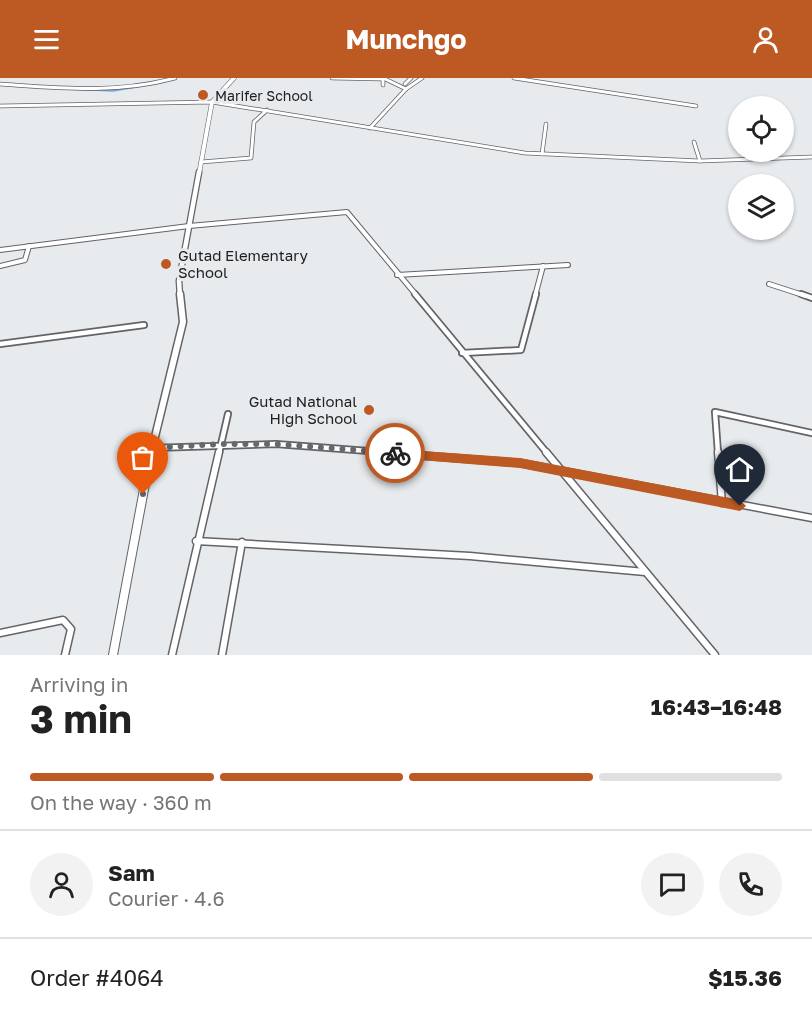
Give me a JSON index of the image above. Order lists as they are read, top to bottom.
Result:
{
  "places": ["Marifer School", "Gutad Elementary School", "Gutad National High School"],
  "page": {
    "header": "Munchgo",
    "heading": ["3 min", "Arriving in", "16:43–16:48"],
    "panel": [
      "Sam",
      "Courier · 4.6",
      "Order #4064",
      "$15.36"
    ],
    "bar": "On the way · 360 m"
  }
}
